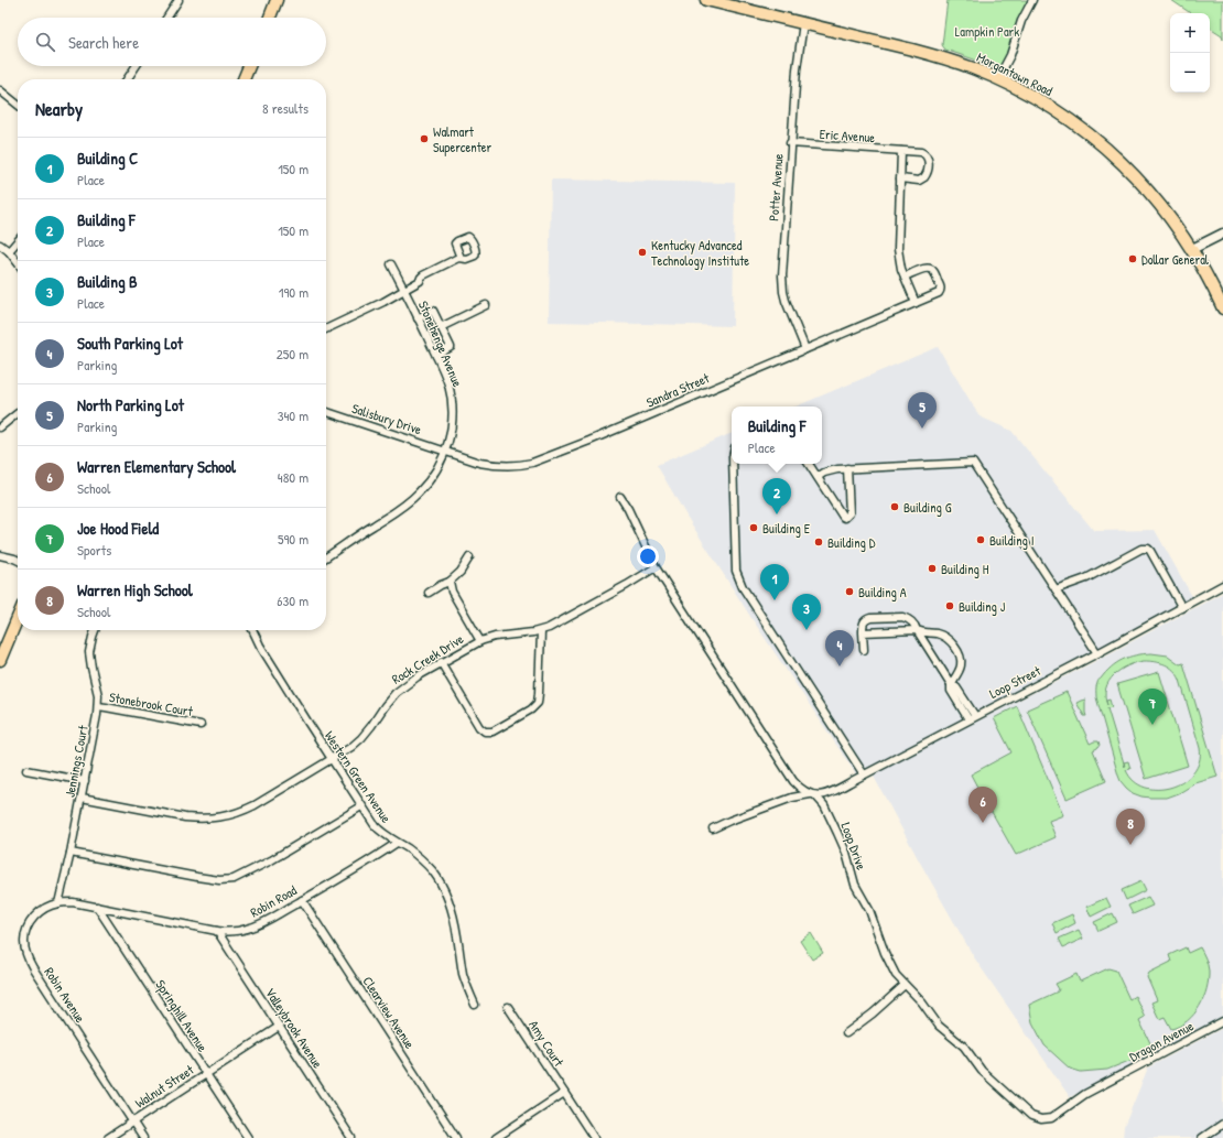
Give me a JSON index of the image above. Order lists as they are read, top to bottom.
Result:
{
  "streets": {
    "main road": ["Morgantown Road"],
    "street": [
      "Eric Avenue",
      "Potter Avenue",
      "Stonehenge Avenue",
      "Sandra Street",
      "Salisbury Drive",
      "Rock Creek Drive",
      "Loop Street",
      "Stonebrook Court",
      "Jennings Court",
      "Western Green Avenue",
      "Loop Drive",
      "Robin Road",
      "Robin Avenue",
      "Clearview Avenue",
      "Springhill Avenue",
      "Valleybrook Avenue",
      "Dragon Avenue",
      "Amy Court",
      "Walnut Street"
    ]
  },
  "crossings": [
    ["Morgantown Road", "Potter Avenue"],
    ["Eric Avenue", "Potter Avenue"],
    ["Potter Avenue", "Sandra Street"],
    ["Stonehenge Avenue", "Sandra Street"],
    ["Stonehenge Avenue", "Salisbury Drive"],
    ["Sandra Street", "Salisbury Drive"],
    ["Rock Creek Drive", "Jennings Court"],
    ["Rock Creek Drive", "Western Green Avenue"],
    ["Rock Creek Drive", "Loop Drive"],
    ["Loop Street", "Loop Drive"],
    ["Stonebrook Court", "Jennings Court"],
    ["Jennings Court", "Robin Avenue"],
    ["Western Green Avenue", "Robin Road"],
    ["Loop Drive", "Dragon Avenue"],
    ["Robin Road", "Robin Avenue"],
    ["Robin Road", "Clearview Avenue"],
    ["Robin Road", "Springhill Avenue"],
    ["Robin Road", "Valleybrook Avenue"],
    ["Robin Avenue", "Springhill Avenue"],
    ["Robin Avenue", "Walnut Street"],
    ["Springhill Avenue", "Walnut Street"],
    ["Valleybrook Avenue", "Walnut Street"]
  ],
  "parks": ["Lampkin Park"],
  "places": [
    "Walmart Supercenter",
    "Kentucky Advanced Technology Institute",
    "Dollar General",
    "Building G",
    "Building E",
    "Building I",
    "Building D",
    "Building H",
    "Building A",
    "Building J"
  ],
  "page": {
    "map_buttons": ["+", "−"],
    "search": "Search here",
    "heading": ["Nearby", "8 results"],
    "list": [
      {
        "mark": "1",
        "name": "Building C",
        "note": "Place",
        "value": "150 m"
      },
      {
        "mark": "2",
        "name": "Building F",
        "note": "Place",
        "value": "150 m"
      },
      {
        "mark": "3",
        "name": "Building B",
        "note": "Place",
        "value": "190 m"
      },
      {
        "mark": "4",
        "name": "South Parking Lot",
        "note": "Parking",
        "value": "250 m"
      },
      {
        "mark": "5",
        "name": "North Parking Lot",
        "note": "Parking",
        "value": "340 m"
      },
      {
        "mark": "6",
        "name": "Warren Elementary School",
        "note": "School",
        "value": "480 m"
      },
      {
        "mark": "7",
        "name": "Joe Hood Field",
        "note": "Sports",
        "value": "590 m"
      },
      {
        "mark": "8",
        "name": "Warren High School",
        "note": "School",
        "value": "630 m"
      }
    ],
    "pins": [
      "5",
      "2",
      "1",
      "3",
      "4",
      "7",
      "6",
      "8"
    ],
    "popup": ["Building F", "Place"]
  }
}
